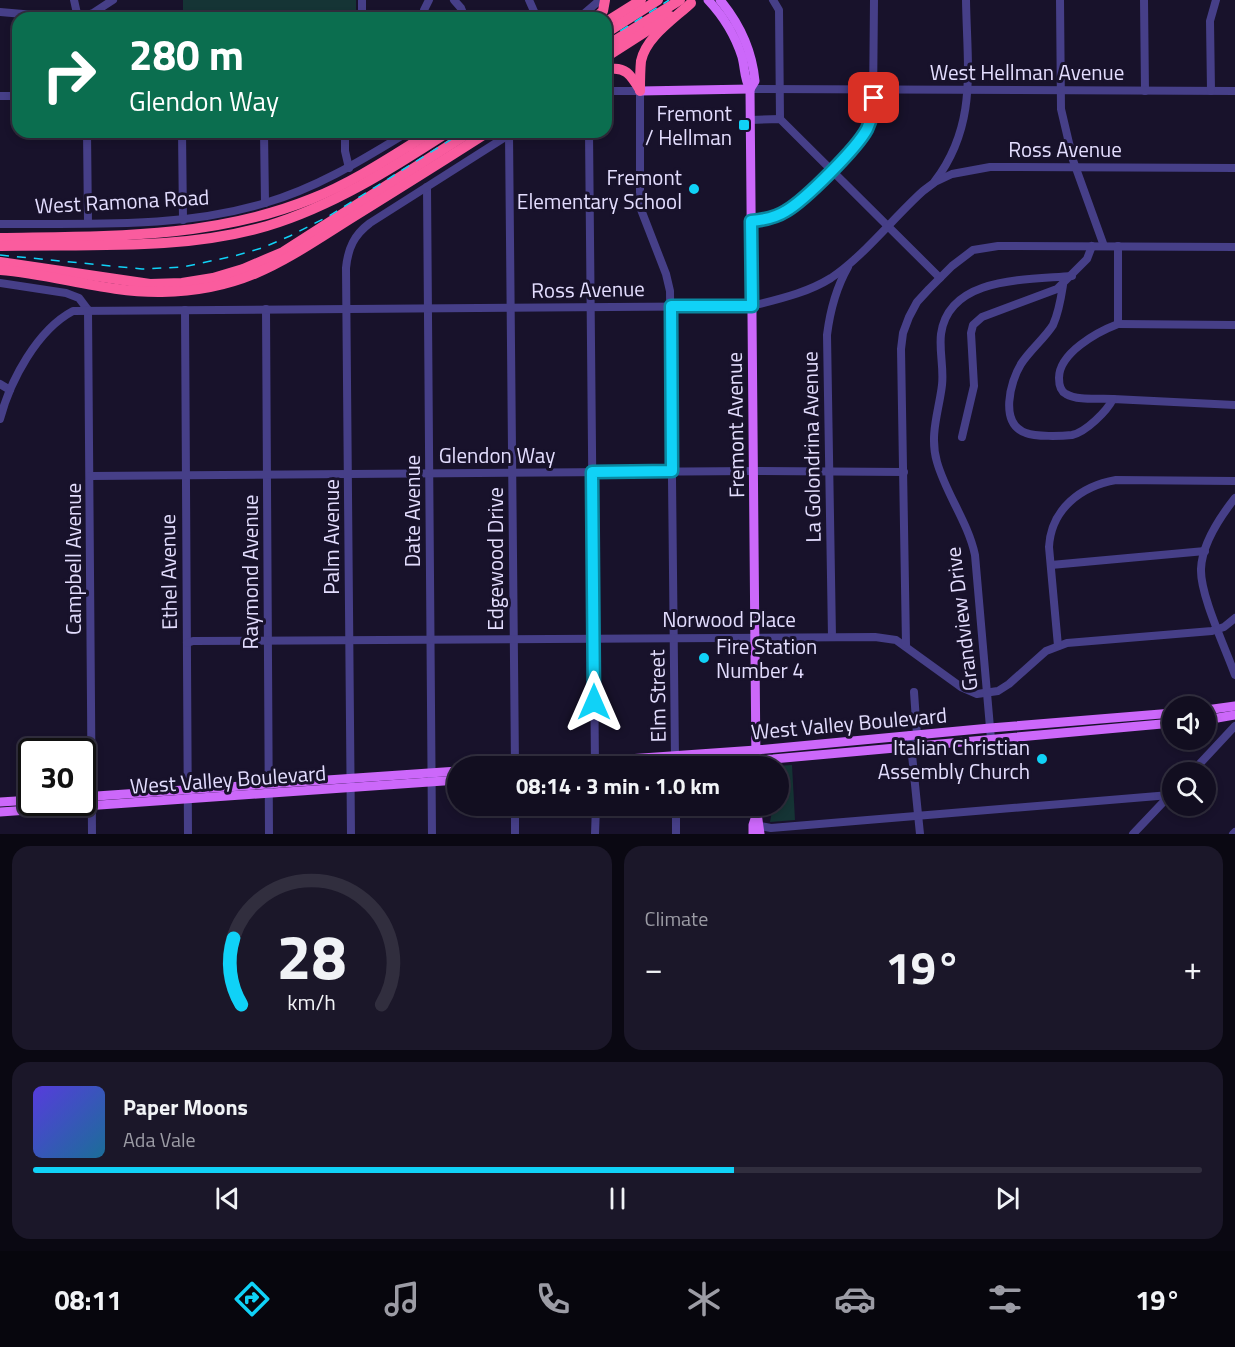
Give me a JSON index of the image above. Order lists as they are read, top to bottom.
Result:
{
  "streets": {
    "main road": ["West Hellman Avenue", "Fremont Avenue", "West Valley Boulevard"],
    "street": [
      "Ross Avenue",
      "West Ramona Road",
      "La Golondrina Avenue",
      "Glendon Way",
      "Date Avenue",
      "Palm Avenue",
      "Campbell Avenue",
      "Edgewood Drive",
      "Ethel Avenue",
      "Raymond Avenue",
      "Norwood Place",
      "Grandview Drive",
      "Elm Street"
    ]
  },
  "crossings": [
    ["West Hellman Avenue", "Fremont Avenue"],
    ["West Hellman Avenue", "Elm Street"],
    ["Ross Avenue", "Fremont Avenue"],
    ["Ross Avenue", "La Golondrina Avenue"],
    ["Ross Avenue", "Date Avenue"],
    ["Ross Avenue", "Palm Avenue"],
    ["Ross Avenue", "Campbell Avenue"],
    ["Ross Avenue", "Edgewood Drive"],
    ["Ross Avenue", "Ethel Avenue"],
    ["Ross Avenue", "Raymond Avenue"],
    ["Ross Avenue", "Elm Street"],
    ["Fremont Avenue", "Glendon Way"],
    ["Fremont Avenue", "Norwood Place"],
    ["La Golondrina Avenue", "Glendon Way"],
    ["La Golondrina Avenue", "Norwood Place"],
    ["Glendon Way", "Date Avenue"],
    ["Glendon Way", "Palm Avenue"],
    ["Glendon Way", "Campbell Avenue"],
    ["Glendon Way", "Edgewood Drive"],
    ["Glendon Way", "Ethel Avenue"],
    ["Glendon Way", "Raymond Avenue"],
    ["Glendon Way", "Elm Street"],
    ["Date Avenue", "Palm Avenue"],
    ["Date Avenue", "Norwood Place"],
    ["Date Avenue", "West Valley Boulevard"],
    ["Palm Avenue", "Norwood Place"],
    ["Palm Avenue", "West Valley Boulevard"],
    ["Edgewood Drive", "Norwood Place"],
    ["Ethel Avenue", "Norwood Place"],
    ["Ethel Avenue", "West Valley Boulevard"],
    ["Raymond Avenue", "Norwood Place"],
    ["Raymond Avenue", "West Valley Boulevard"],
    ["Norwood Place", "Grandview Drive"],
    ["Norwood Place", "Elm Street"],
    ["Grandview Drive", "West Valley Boulevard"]
  ],
  "places": {
    "transit": ["Fremont / Hellman"],
    "other": ["Fremont Elementary School", "Fire Station Number 4", "Italian Christian Assembly Church"]
  },
  "page": {
    "turn": ["280 m", "Glendon Way"],
    "limit": "30",
    "trip": "08:14 · 3 min · 1.0 km",
    "tile": "Climate",
    "heat": ["−", "19°", "+"],
    "song": ["Paper Moons", "Ada Vale"],
    "tabs": ["08:11", "19°"],
    "gauge": ["28", "km/h"]
  }
}
